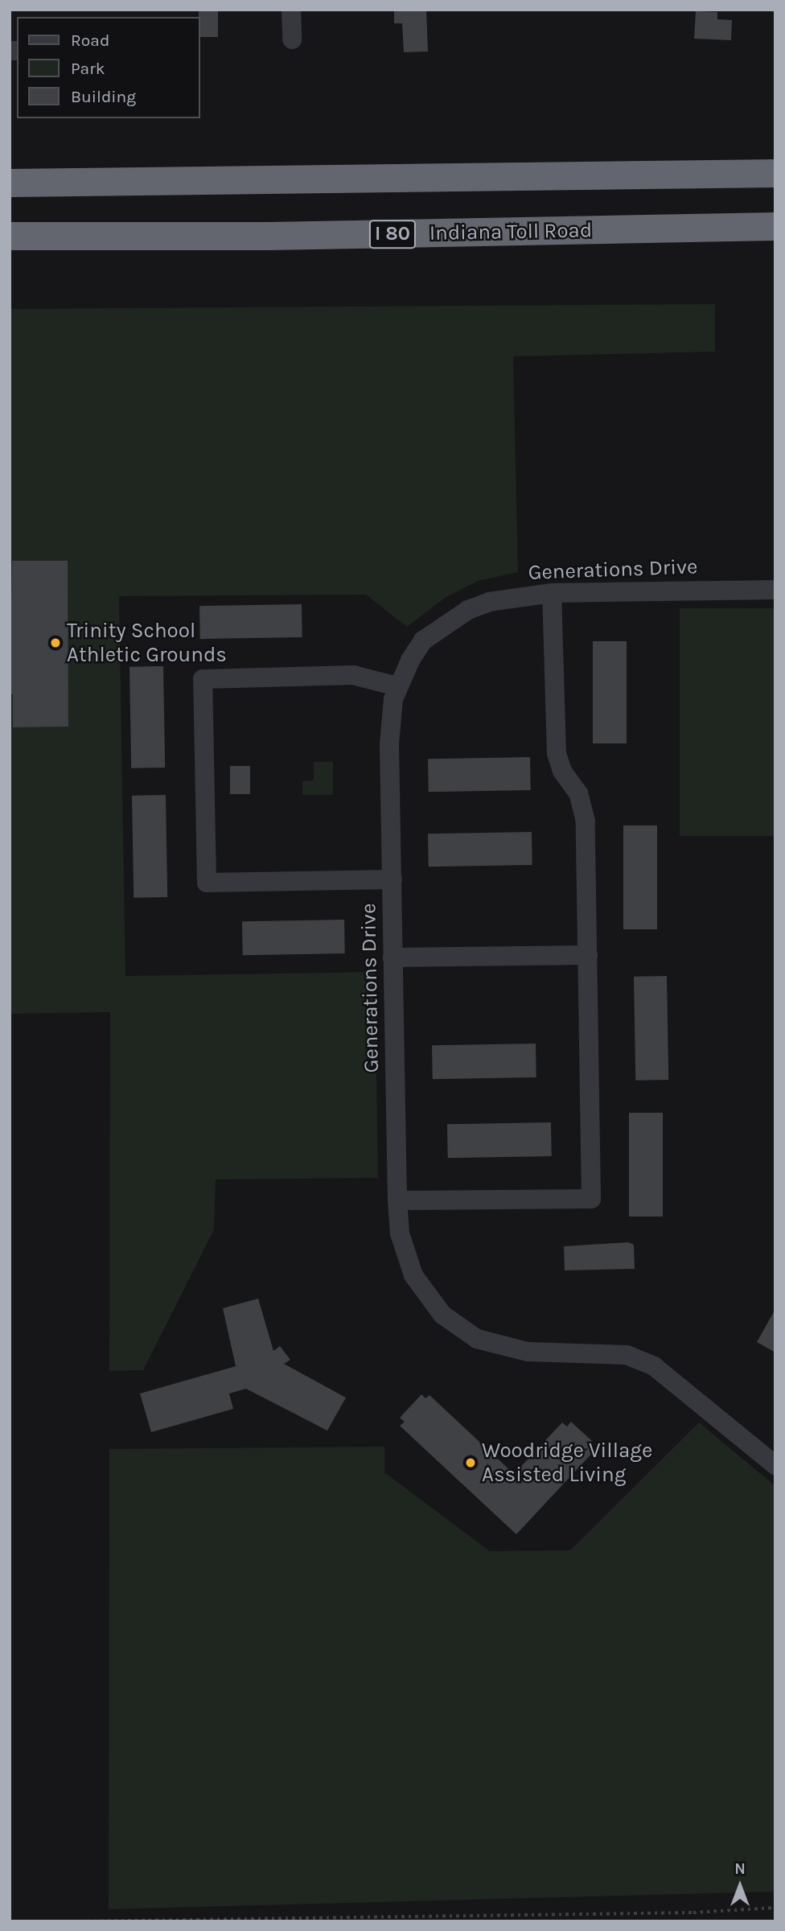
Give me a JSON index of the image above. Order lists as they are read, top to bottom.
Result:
{
  "streets": {
    "highway": ["Indiana Toll Road", "I 80"],
    "street": ["Generations Drive"]
  },
  "places": ["Trinity School Athletic Grounds", "Woodridge Village Assisted Living"],
  "legend": ["Road", "Park", "Building"],
  "north": "top"
}
